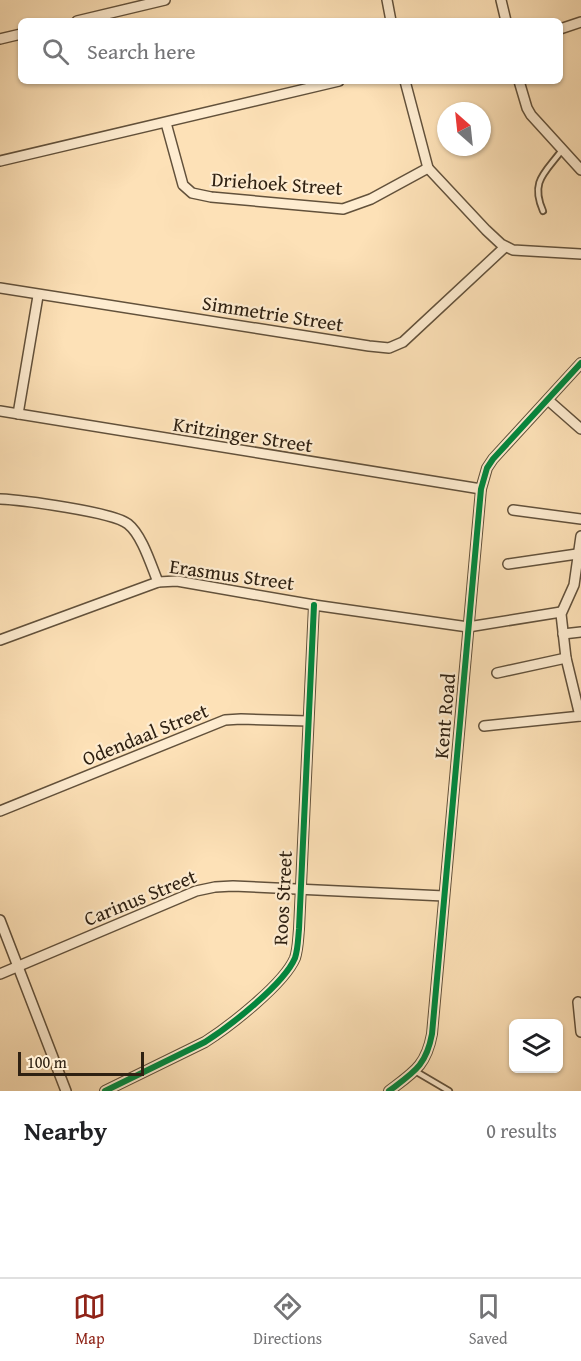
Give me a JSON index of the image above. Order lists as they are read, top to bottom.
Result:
{
  "streets": {
    "street": [
      "Driehoek Street",
      "Simmetrie Street",
      "Kritzinger Street",
      "Erasmus Street",
      "Kent Road",
      "Odendaal Street",
      "Carinus Street",
      "Roos Street"
    ]
  },
  "crossings": [
    ["Kritzinger Street", "Kent Road"],
    ["Erasmus Street", "Kent Road"],
    ["Erasmus Street", "Roos Street"],
    ["Kent Road", "Carinus Street"],
    ["Odendaal Street", "Roos Street"],
    ["Carinus Street", "Roos Street"]
  ],
  "scale_bar": "100 m",
  "north": "top left",
  "page": {
    "search": "Search here",
    "scale": "100 m",
    "heading": ["Nearby", "0 results"],
    "nav": ["Map", "Directions", "Saved"]
  }
}
